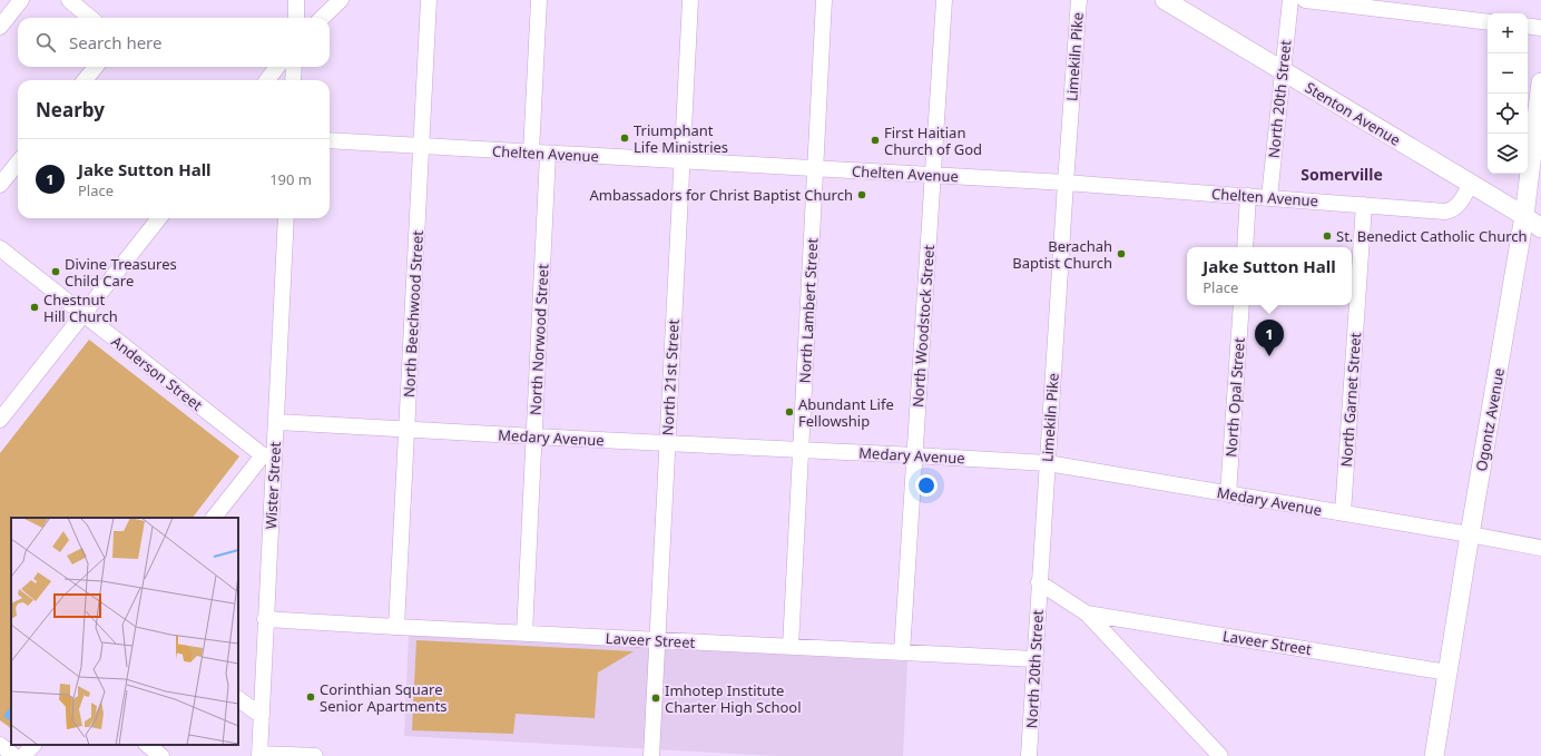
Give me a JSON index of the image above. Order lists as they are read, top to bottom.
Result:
{
  "streets": {
    "main road": ["Stenton Avenue", "Ogontz Avenue"],
    "street": [
      "Limekiln Pike",
      "North 20th Street",
      "Chelten Avenue",
      "North Lambert Street",
      "North Beechwood Street",
      "North Woodstock Street",
      "North Norwood Street",
      "Anderson Street",
      "North 21st Street",
      "North Opal Street",
      "North Garnet Street",
      "Medary Avenue",
      "Wister Street",
      "Laveer Street"
    ]
  },
  "crossings": [
    ["Limekiln Pike", "North 20th Street"],
    ["Limekiln Pike", "Chelten Avenue"],
    ["Limekiln Pike", "Medary Avenue"],
    ["North 20th Street", "Stenton Avenue"],
    ["North 20th Street", "Chelten Avenue"],
    ["North 20th Street", "Laveer Street"],
    ["Stenton Avenue", "Chelten Avenue"],
    ["Stenton Avenue", "Ogontz Avenue"],
    ["Chelten Avenue", "North Lambert Street"],
    ["Chelten Avenue", "North Beechwood Street"],
    ["Chelten Avenue", "North Woodstock Street"],
    ["Chelten Avenue", "North Norwood Street"],
    ["Chelten Avenue", "North 21st Street"],
    ["Chelten Avenue", "North Garnet Street"],
    ["North Lambert Street", "Medary Avenue"],
    ["North Lambert Street", "Laveer Street"],
    ["North Beechwood Street", "Medary Avenue"],
    ["North Beechwood Street", "Laveer Street"],
    ["North Woodstock Street", "Medary Avenue"],
    ["North Woodstock Street", "Laveer Street"],
    ["North Norwood Street", "Medary Avenue"],
    ["North Norwood Street", "Laveer Street"],
    ["Anderson Street", "Wister Street"],
    ["North 21st Street", "Medary Avenue"],
    ["North 21st Street", "Laveer Street"],
    ["North Opal Street", "Medary Avenue"],
    ["North Garnet Street", "Medary Avenue"],
    ["Ogontz Avenue", "Medary Avenue"],
    ["Ogontz Avenue", "Laveer Street"],
    ["Medary Avenue", "Wister Street"],
    ["Wister Street", "Laveer Street"]
  ],
  "districts": ["Somerville"],
  "places": [
    "Triumphant Life Ministries",
    "First Haitian Church of God",
    "Ambassadors for Christ Baptist Church",
    "St. Benedict Catholic Church",
    "Berachah Baptist Church",
    "Divine Treasures Child Care",
    "Chestnut Hill Church",
    "Abundant Life Fellowship",
    "Corinthian Square Senior Apartments",
    "Imhotep Institute Charter High School"
  ],
  "page": {
    "map_buttons": ["+", "−"],
    "search": "Search here",
    "heading": "Nearby",
    "list": [
      {
        "mark": "1",
        "name": "Jake Sutton Hall",
        "note": "Place",
        "value": "190 m"
      }
    ],
    "popup": ["Jake Sutton Hall", "Place"],
    "pins": "1"
  }
}
